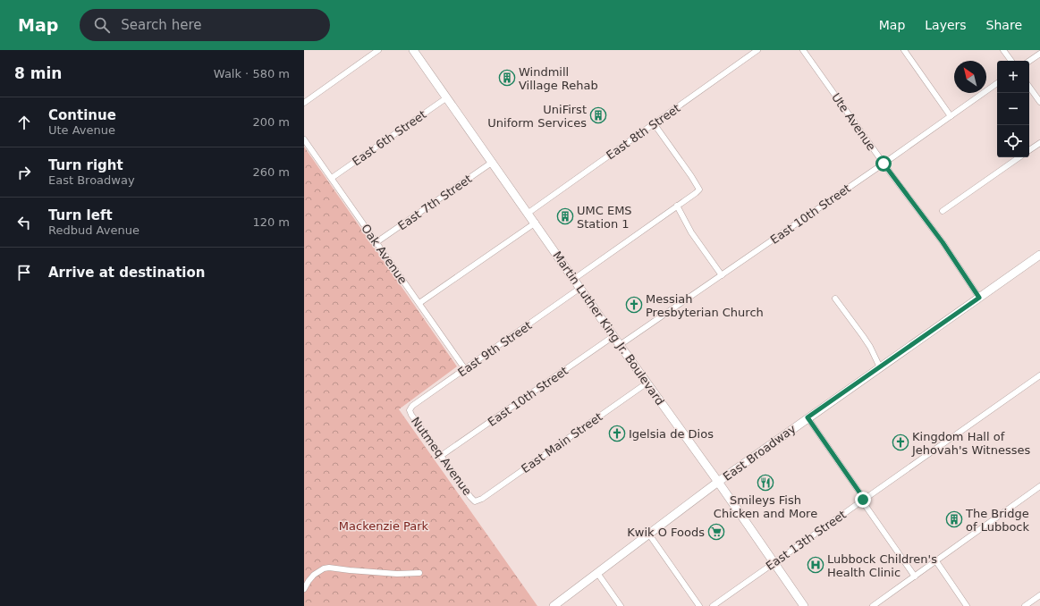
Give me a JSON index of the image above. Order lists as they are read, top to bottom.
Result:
{
  "streets": {
    "main road": ["Martin Luther King Jr. Boulevard", "East Broadway"],
    "street": [
      "Ute Avenue",
      "East 8th Street",
      "East 6th Street",
      "East 7th Street",
      "East 10th Street",
      "Oak Avenue",
      "East 9th Street",
      "East Main Street",
      "Nutmeq Avenue",
      "East 13th Street"
    ]
  },
  "crossings": [
    ["Ute Avenue", "East 10th Street"],
    ["Ute Avenue", "East Broadway"],
    ["East 8th Street", "Martin Luther King Jr. Boulevard"],
    ["East 6th Street", "Oak Avenue"],
    ["East 6th Street", "Martin Luther King Jr. Boulevard"],
    ["East 7th Street", "Oak Avenue"],
    ["East 7th Street", "Martin Luther King Jr. Boulevard"],
    ["East 10th Street", "Martin Luther King Jr. Boulevard"],
    ["East 10th Street", "Nutmeq Avenue"],
    ["Oak Avenue", "East 9th Street"],
    ["Martin Luther King Jr. Boulevard", "East 9th Street"],
    ["Martin Luther King Jr. Boulevard", "East Main Street"],
    ["Martin Luther King Jr. Boulevard", "East Broadway"],
    ["Martin Luther King Jr. Boulevard", "East 13th Street"],
    ["East 9th Street", "Nutmeq Avenue"],
    ["East Main Street", "Nutmeq Avenue"]
  ],
  "parks": ["Mackenzie Park"],
  "places": {
    "building": [
      "Windmill Village Rehab",
      "UniFirst Uniform Services",
      "UMC EMS Station 1",
      "The Bridge of Lubbock"
    ],
    "church": ["Messiah Presbyterian Church", "Igelsia de Dios", "Kingdom Hall of Jehovah's Witnesses"],
    "restaurant": ["Smileys Fish Chicken and More"],
    "supermarket": ["Kwik O Foods"],
    "hospital": ["Lubbock Children's Health Clinic"]
  },
  "north": "top left",
  "page": {
    "header": "Map",
    "search": "Search here",
    "nav": ["Map", "Layers", "Share"],
    "heading": ["8 min", "Walk · 580 m"],
    "map_buttons": ["+", "−"],
    "list": [
      ["Continue", "Ute Avenue", "200 m"],
      ["Turn right", "East Broadway", "260 m"],
      ["Turn left", "Redbud Avenue", "120 m"],
      "Arrive at destination"
    ]
  }
}
